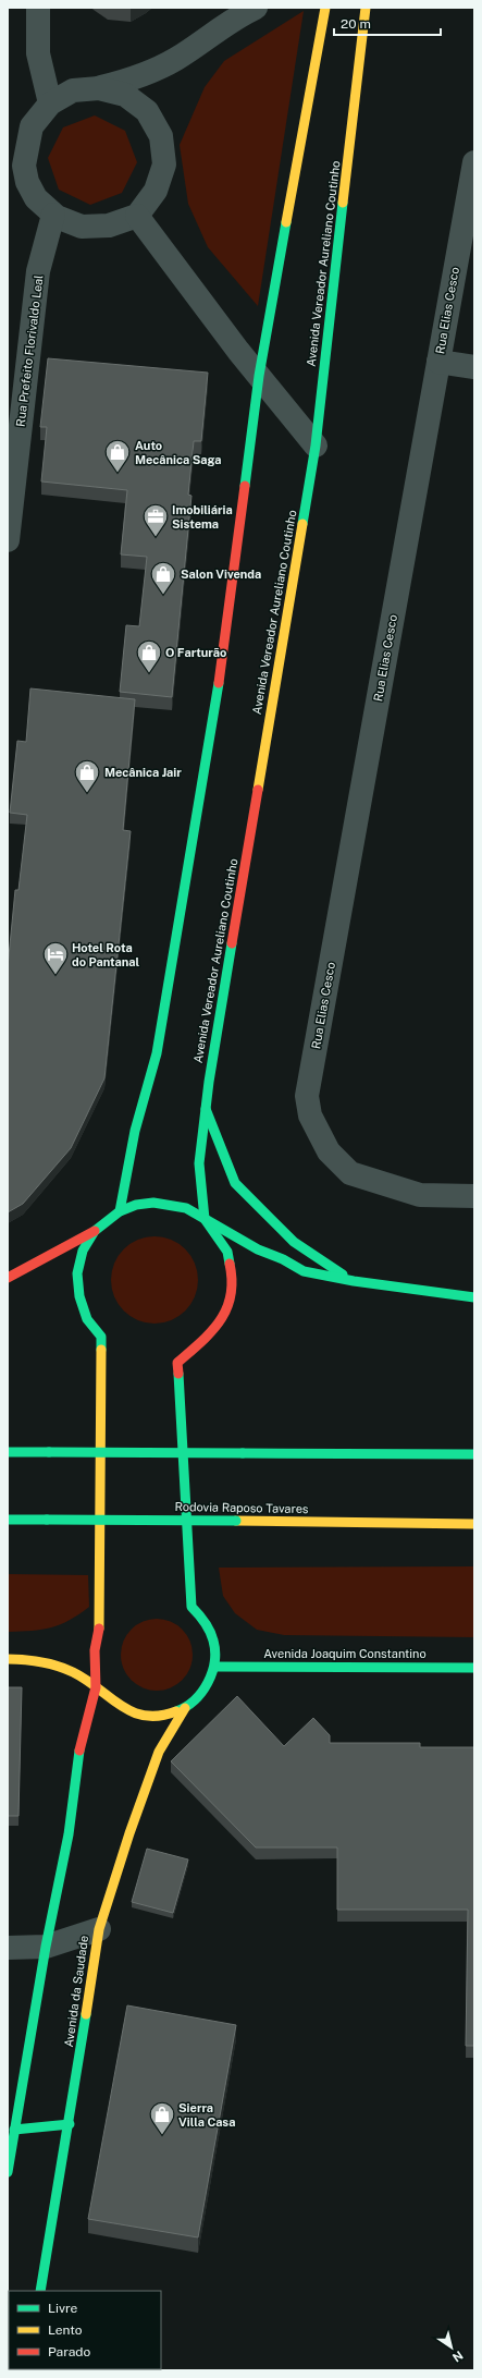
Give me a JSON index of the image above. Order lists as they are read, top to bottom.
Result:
{
  "streets": {
    "main road": [
      "Avenida Vereador Aureliano Coutinho",
      "Rodovia Raposo Tavares",
      "Avenida Joaquim Constantino",
      "Avenida da Saudade"
    ],
    "street": ["Rua Elias Cesco", "Rua Prefeito Florivaldo Leal"]
  },
  "places": {
    "shop": [
      "Auto Mecânica Saga",
      "Salon Vivenda",
      "O Farturão",
      "Mecânica Jair",
      "Sierra Villa Casa"
    ],
    "office": ["Imobiliária Sistema"],
    "hotel": ["Hotel Rota do Pantanal"]
  },
  "legend": ["Livre", "Lento", "Parado"],
  "scale_bar": "20 m",
  "north": "bottom right"
}
